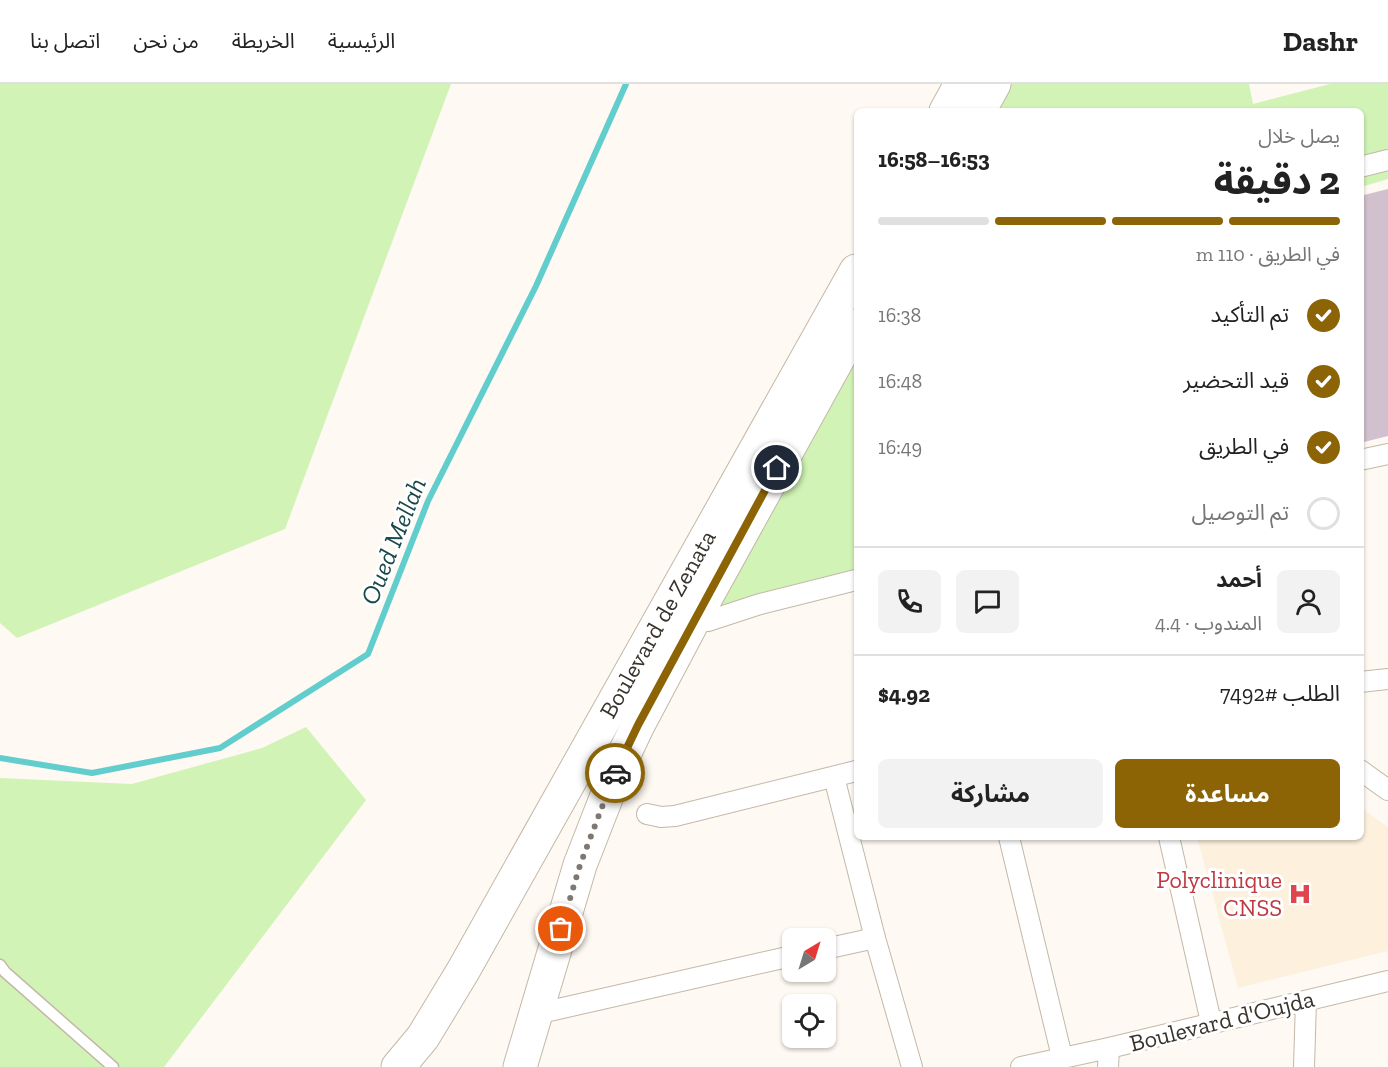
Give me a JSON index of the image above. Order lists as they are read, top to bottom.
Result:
{
  "streets": {
    "highway": ["Boulevard de Zenata"],
    "street": ["Boulevard d'Oujda"]
  },
  "water": ["Oued Mellah"],
  "places": {
    "hospital": ["Polyclinique CNSS"]
  },
  "north": "top right",
  "page": {
    "header": "Dashr",
    "nav": [
      "الرئيسية",
      "الخريطة",
      "من نحن",
      "اتصل بنا"
    ],
    "heading": ["2 دقيقة", "يصل خلال", "16:53–16:58"],
    "panel": [
      "أحمد",
      "المندوب · 4.4",
      "الطلب #7492",
      "$4.92"
    ],
    "bar": "في الطريق · 110 m",
    "list": [
      ["تم التأكيد", "16:38"],
      ["قيد التحضير", "16:48"],
      ["في الطريق", "16:49"],
      "تم التوصيل"
    ],
    "buttons": ["مساعدة", "مشاركة"]
  }
}
